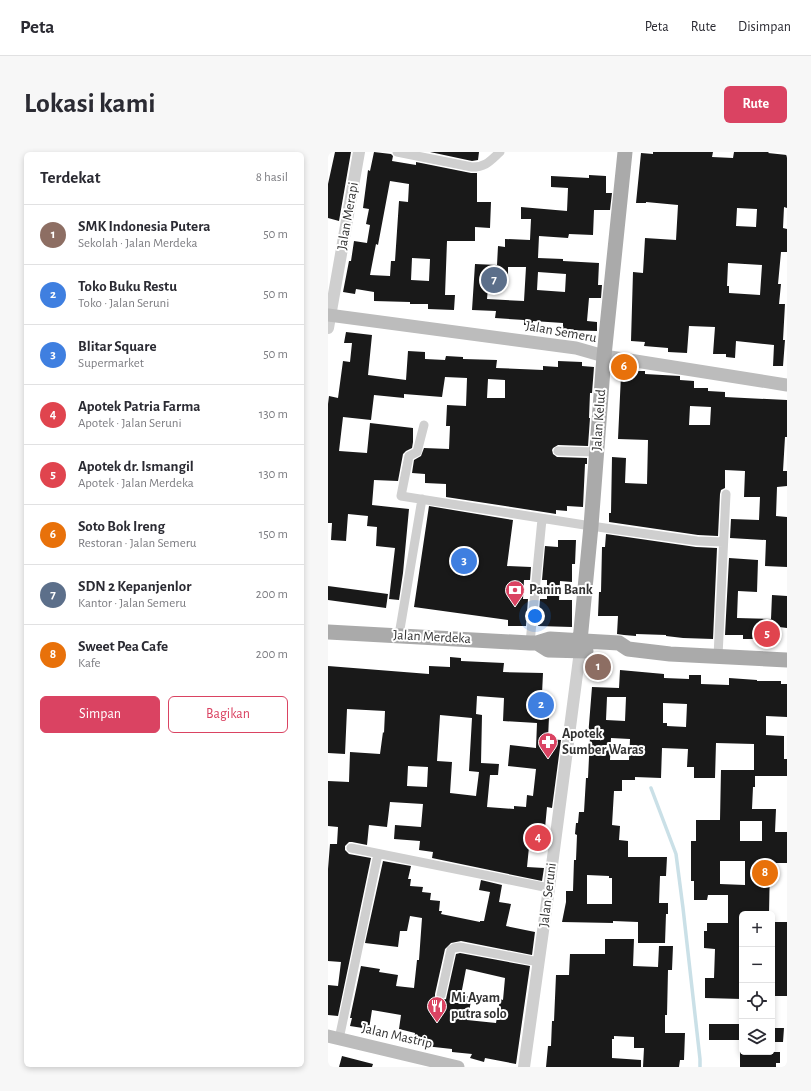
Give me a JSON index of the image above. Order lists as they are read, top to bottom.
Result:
{
  "streets": {
    "main road": [
      "Jalan Semeru",
      "Jalan Kelud",
      "Jalan Merdeka",
      "Jalan Mastrip"
    ],
    "street": ["Jalan Merapi", "Jalan Seruni"]
  },
  "crossings": [
    ["Jalan Merapi", "Jalan Semeru"],
    ["Jalan Semeru", "Jalan Kelud"],
    ["Jalan Kelud", "Jalan Merdeka"],
    ["Jalan Kelud", "Jalan Seruni"],
    ["Jalan Merdeka", "Jalan Seruni"]
  ],
  "places": {
    "bank": ["Panin Bank"],
    "pharmacy": ["Apotek Sumber Waras"],
    "restaurant": ["Mi Ayam putra solo"]
  },
  "page": {
    "header": "Peta",
    "nav": ["Peta", "Rute", "Disimpan"],
    "buttons": [
      "Rute",
      ["Simpan", "Bagikan"]
    ],
    "title": "Lokasi kami",
    "heading": ["Terdekat", "8 hasil"],
    "list": [
      {
        "mark": "1",
        "name": "SMK Indonesia Putera",
        "note": "Sekolah · Jalan Merdeka",
        "value": "50 m"
      },
      {
        "mark": "2",
        "name": "Toko Buku Restu",
        "note": "Toko · Jalan Seruni",
        "value": "50 m"
      },
      {
        "mark": "3",
        "name": "Blitar Square",
        "note": "Supermarket",
        "value": "50 m"
      },
      {
        "mark": "4",
        "name": "Apotek Patria Farma",
        "note": "Apotek · Jalan Seruni",
        "value": "130 m"
      },
      {
        "mark": "5",
        "name": "Apotek dr. Ismangil",
        "note": "Apotek · Jalan Merdeka",
        "value": "130 m"
      },
      {
        "mark": "6",
        "name": "Soto Bok Ireng",
        "note": "Restoran · Jalan Semeru",
        "value": "150 m"
      },
      {
        "mark": "7",
        "name": "SDN 2 Kepanjenlor",
        "note": "Kantor · Jalan Semeru",
        "value": "200 m"
      },
      {
        "mark": "8",
        "name": "Sweet Pea Cafe",
        "note": "Kafe",
        "value": "200 m"
      }
    ],
    "pins": [
      "7",
      "6",
      "3",
      "5",
      "1",
      "2",
      "4",
      "8"
    ],
    "map_buttons": ["+", "−"]
  }
}
